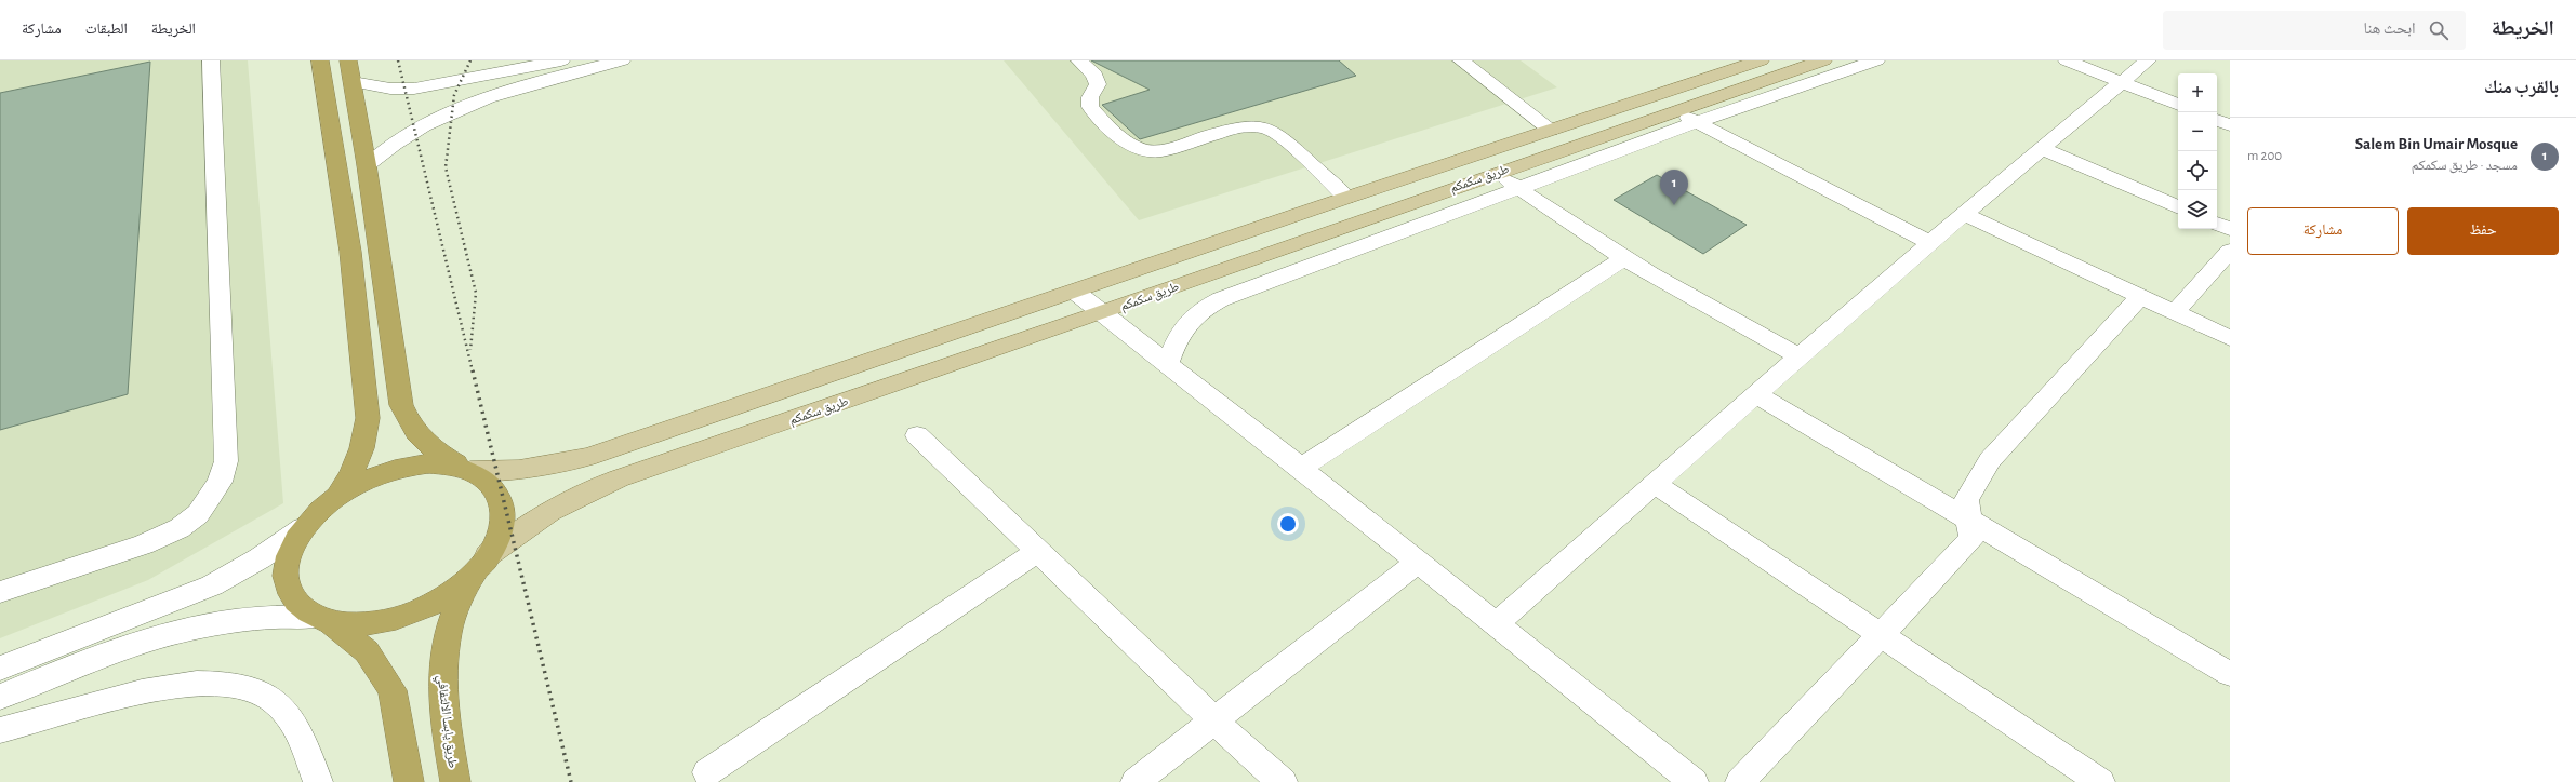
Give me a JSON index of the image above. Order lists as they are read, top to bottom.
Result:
{
  "streets": {
    "highway": ["طريق يابسا الالتفافي"],
    "main road": ["طريق سكمكم"]
  },
  "crossings": [
    ["طريق سكمكم", "طريق يابسا الالتفافي"]
  ],
  "page": {
    "header": "الخريطة",
    "search": "ابحث هنا",
    "nav": ["الخريطة", "الطبقات", "مشاركة"],
    "heading": "بالقرب منك",
    "map_buttons": ["+", "−"],
    "list": [
      {
        "mark": "1",
        "name": "Salem Bin Umair Mosque",
        "note": "مسجد · طريق سكمكم",
        "value": "200 m"
      }
    ],
    "pins": "1",
    "buttons": ["حفظ", "مشاركة"]
  }
}
